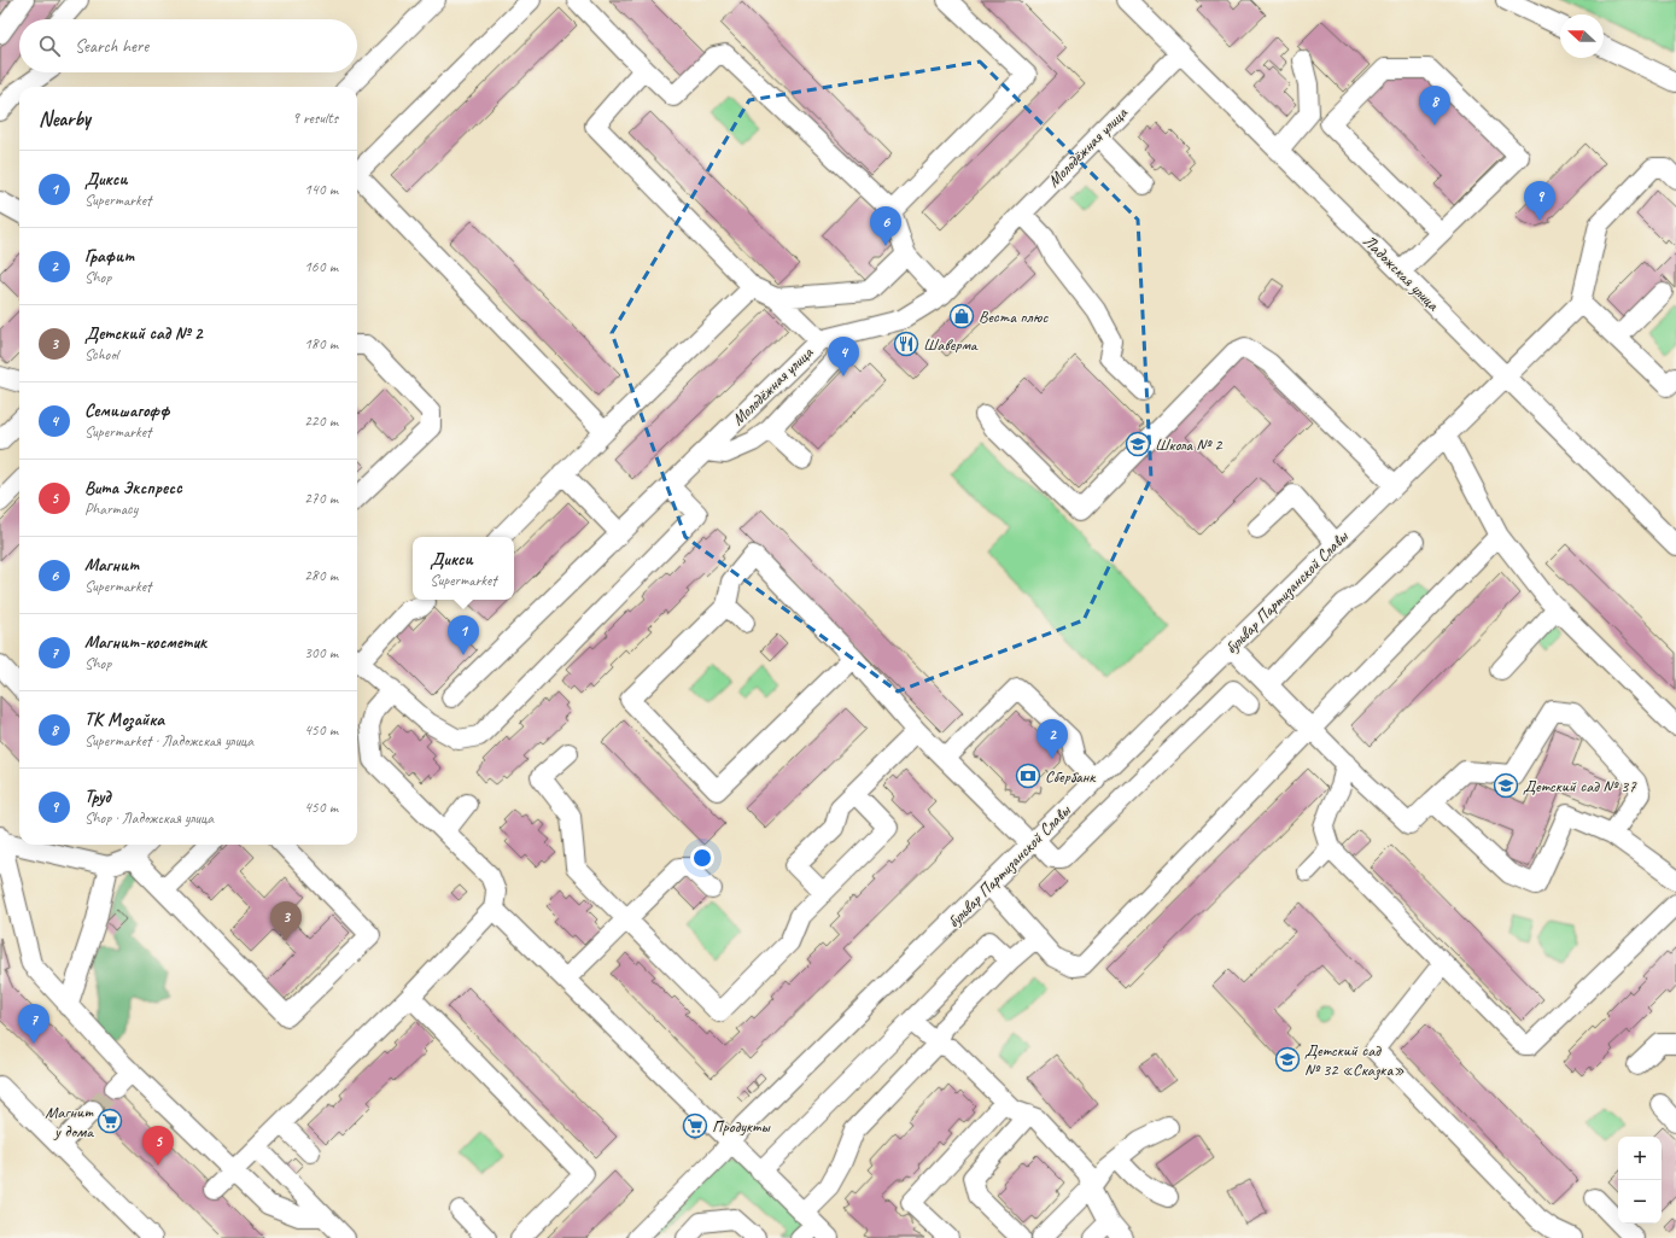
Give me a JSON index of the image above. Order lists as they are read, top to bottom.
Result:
{
  "streets": {
    "street": ["Молодёжная улица", "Ладожская улица", "бульвар Партизанской Славы"]
  },
  "crossings": [
    ["Молодёжная улица", "Ладожская улица"],
    ["Ладожская улица", "бульвар Партизанской Славы"]
  ],
  "places": {
    "shop": ["Веста плюс"],
    "restaurant": ["Шаверма"],
    "school or university": ["Школа № 2", "Детский сад № 37", "Детский сад № 32 «Сказка»"],
    "bank": ["Сбербанк"],
    "supermarket": ["Магнит у дома", "Продукты"]
  },
  "north": "left",
  "page": {
    "search": "Search here",
    "pins": [
      "8",
      "9",
      "6",
      "4",
      "1",
      "2",
      "3",
      "7",
      "5"
    ],
    "heading": ["Nearby", "9 results"],
    "list": [
      {
        "mark": "1",
        "name": "Дикси",
        "note": "Supermarket",
        "value": "140 m"
      },
      {
        "mark": "2",
        "name": "Графит",
        "note": "Shop",
        "value": "160 m"
      },
      {
        "mark": "3",
        "name": "Детский сад № 2",
        "note": "School",
        "value": "180 m"
      },
      {
        "mark": "4",
        "name": "Семишагофф",
        "note": "Supermarket",
        "value": "220 m"
      },
      {
        "mark": "5",
        "name": "Вита Экспресс",
        "note": "Pharmacy",
        "value": "270 m"
      },
      {
        "mark": "6",
        "name": "Магнит",
        "note": "Supermarket",
        "value": "280 m"
      },
      {
        "mark": "7",
        "name": "Магнит-косметик",
        "note": "Shop",
        "value": "300 m"
      },
      {
        "mark": "8",
        "name": "ТК Мозайка",
        "note": "Supermarket · Ладожская улица",
        "value": "450 m"
      },
      {
        "mark": "9",
        "name": "Труд",
        "note": "Shop · Ладожская улица",
        "value": "450 m"
      }
    ],
    "popup": ["Дикси", "Supermarket"],
    "map_buttons": ["+", "−"]
  }
}
